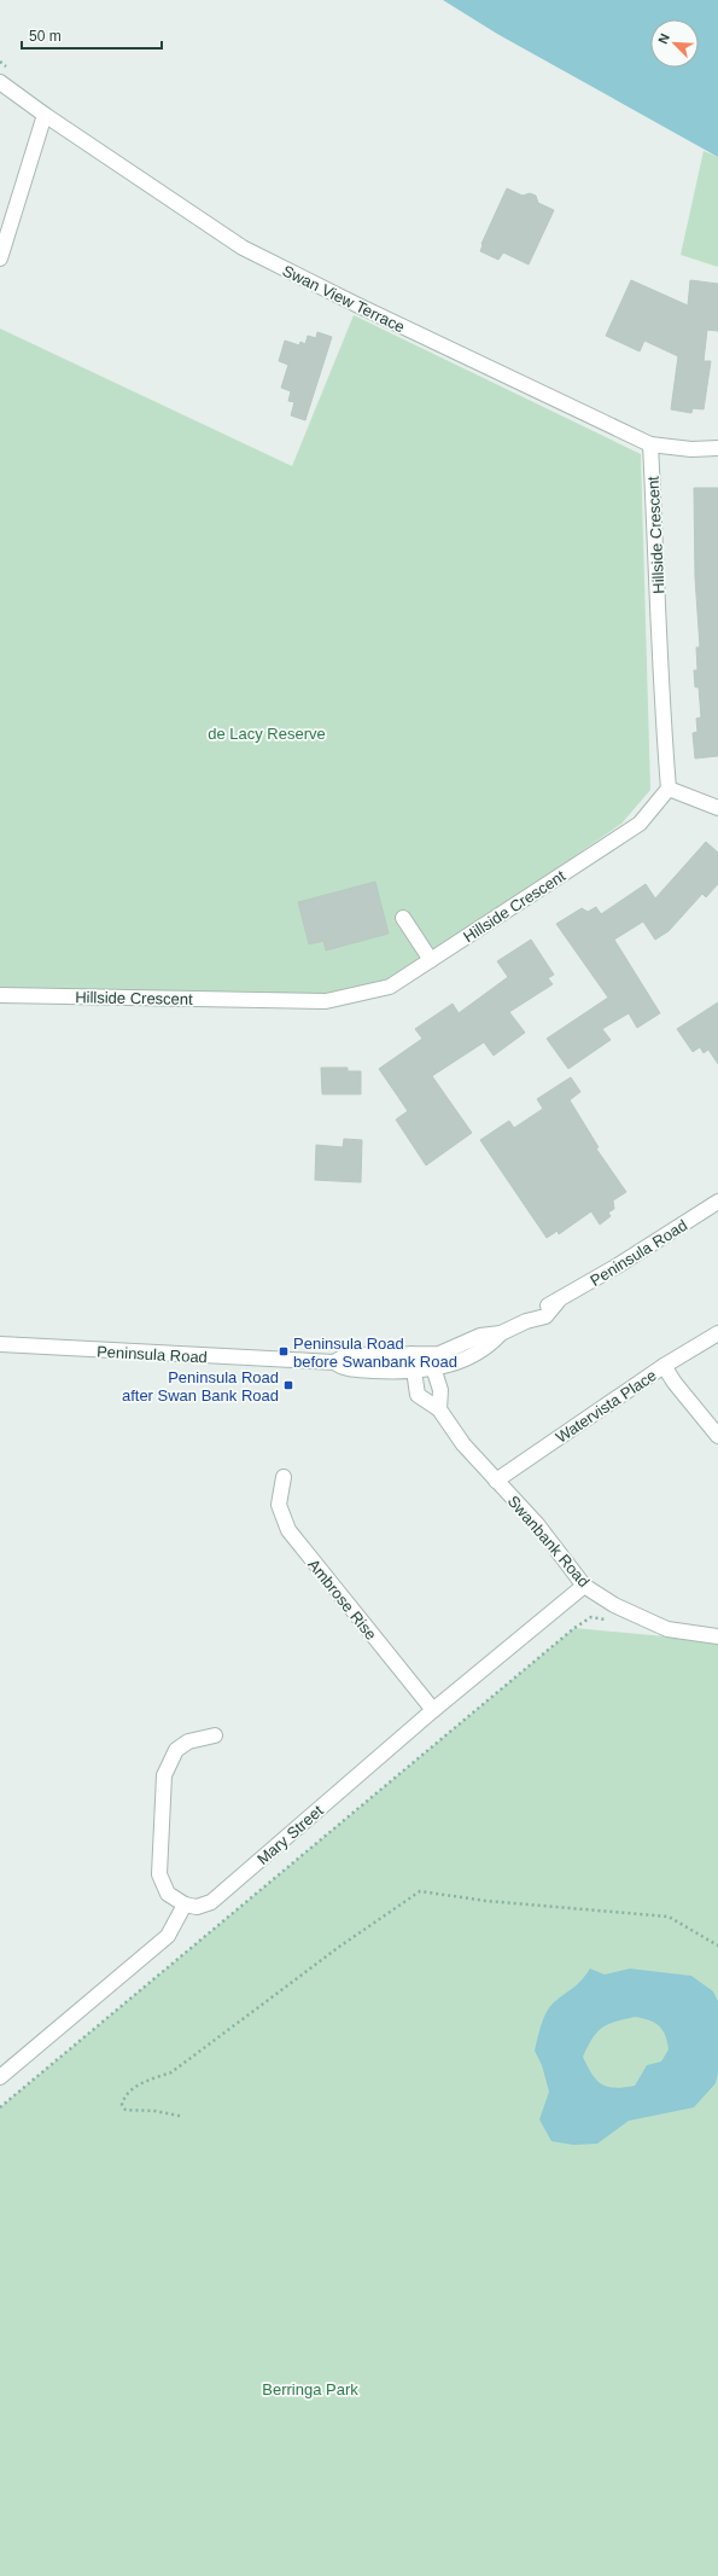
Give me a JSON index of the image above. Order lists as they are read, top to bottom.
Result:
{
  "streets": {
    "street": [
      "Swan View Terrace",
      "Hillside Crescent",
      "Peninsula Road",
      "Watervista Place",
      "Swanbank Road",
      "Ambrose Rise",
      "Mary Street"
    ]
  },
  "crossings": [
    ["Swan View Terrace", "Hillside Crescent"],
    ["Peninsula Road", "Swanbank Road"],
    ["Watervista Place", "Swanbank Road"],
    ["Swanbank Road", "Mary Street"],
    ["Ambrose Rise", "Mary Street"]
  ],
  "parks": ["de Lacy Reserve", "Berringa Park"],
  "places": {
    "transit": ["Peninsula Road before Swanbank Road", "Peninsula Road after Swan Bank Road"]
  },
  "scale_bar": "50 m",
  "north": "top left"
}
